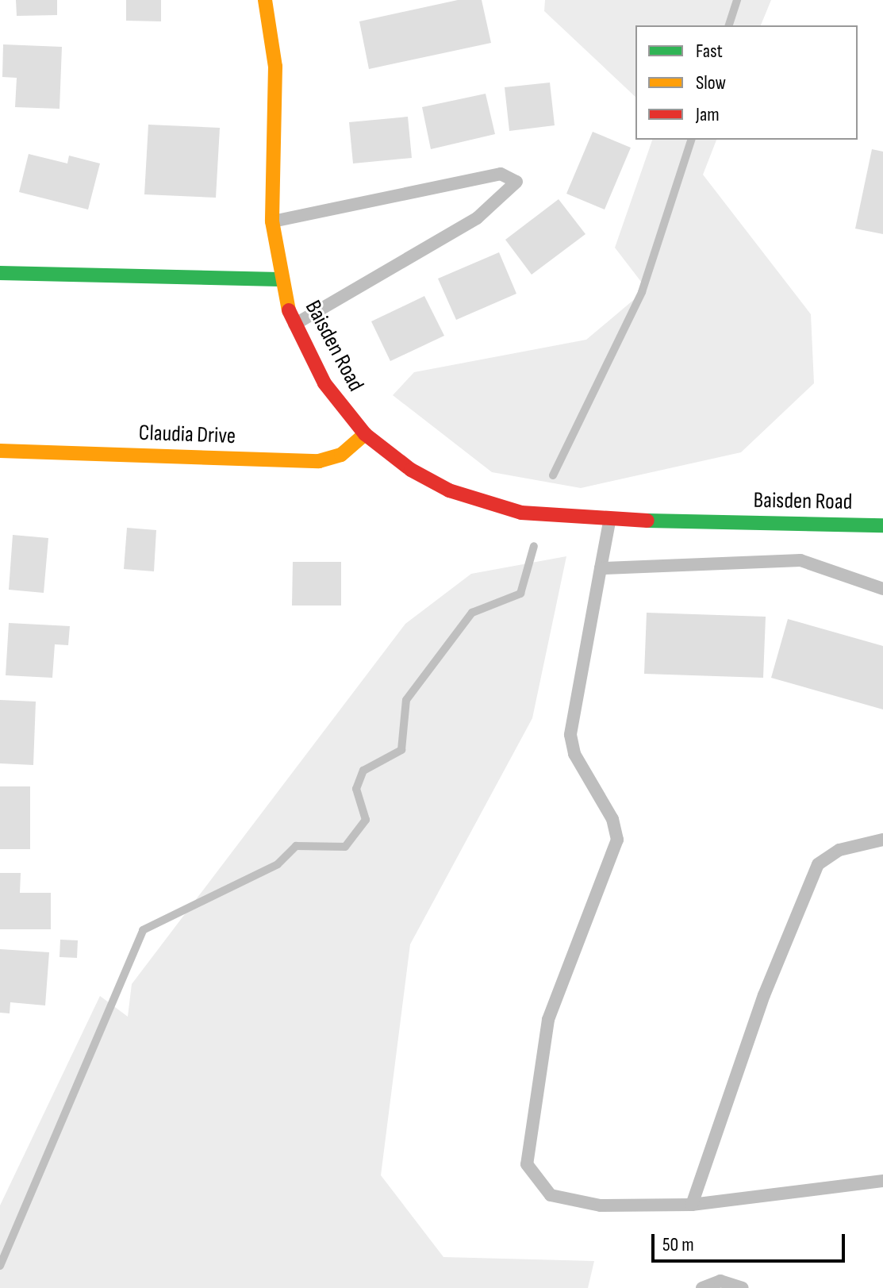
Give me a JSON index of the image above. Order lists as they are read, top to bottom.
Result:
{
  "streets": {
    "street": ["Baisden Road", "Claudia Drive"]
  },
  "crossings": [
    ["Baisden Road", "Claudia Drive"]
  ],
  "legend": ["Fast", "Slow", "Jam"],
  "scale_bar": "50 m"
}
